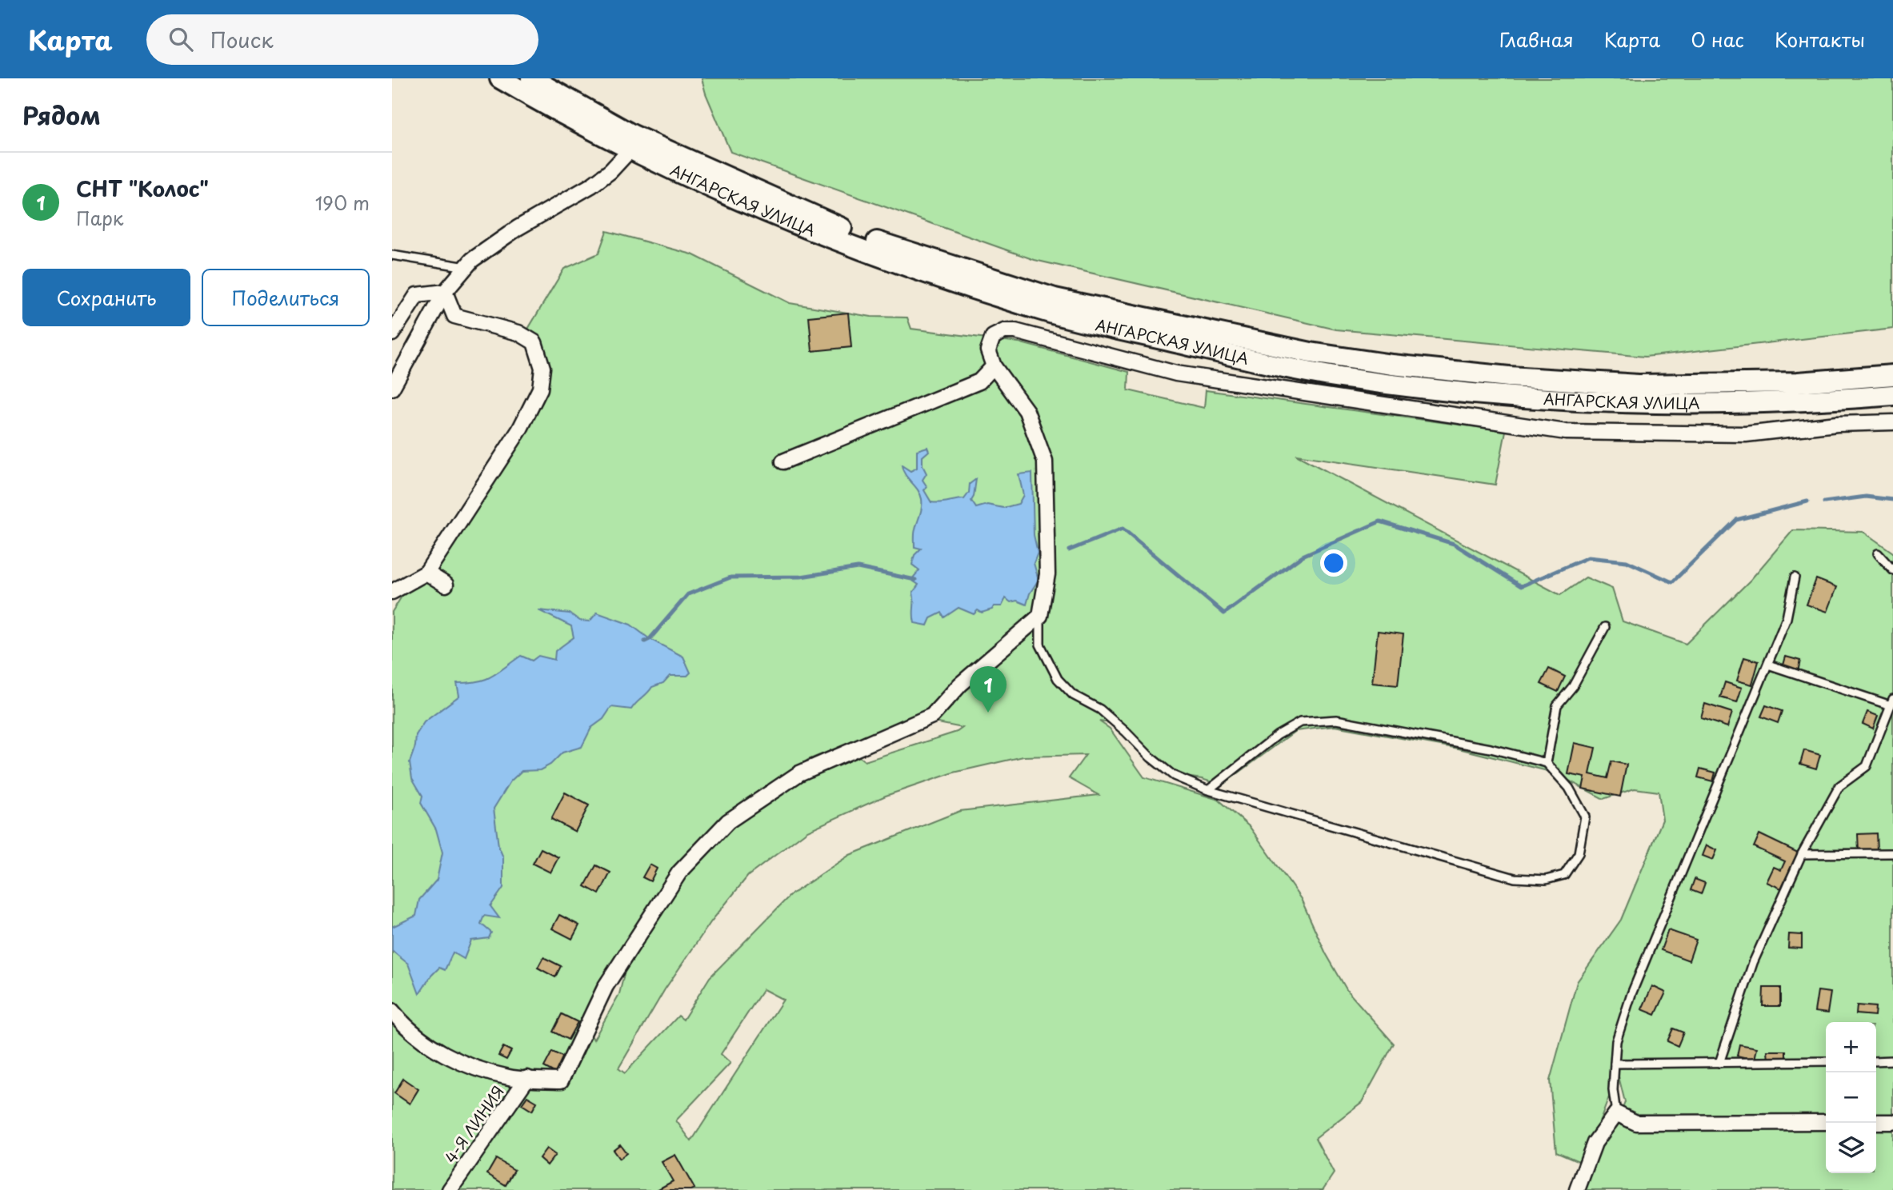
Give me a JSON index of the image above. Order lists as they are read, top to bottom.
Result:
{
  "streets": {
    "main road": ["АНГАРСКАЯ УЛИЦА"],
    "street": ["4-Я ЛИНИЯ"]
  },
  "page": {
    "header": "Карта",
    "search": "Поиск",
    "nav": [
      "Главная",
      "Карта",
      "О нас",
      "Контакты"
    ],
    "heading": "Рядом",
    "list": [
      {
        "mark": "1",
        "name": "СНТ \"Колос\"",
        "note": "Парк",
        "value": "190 m"
      }
    ],
    "buttons": ["Сохранить", "Поделиться"],
    "pins": "1",
    "map_buttons": ["+", "−"]
  }
}
